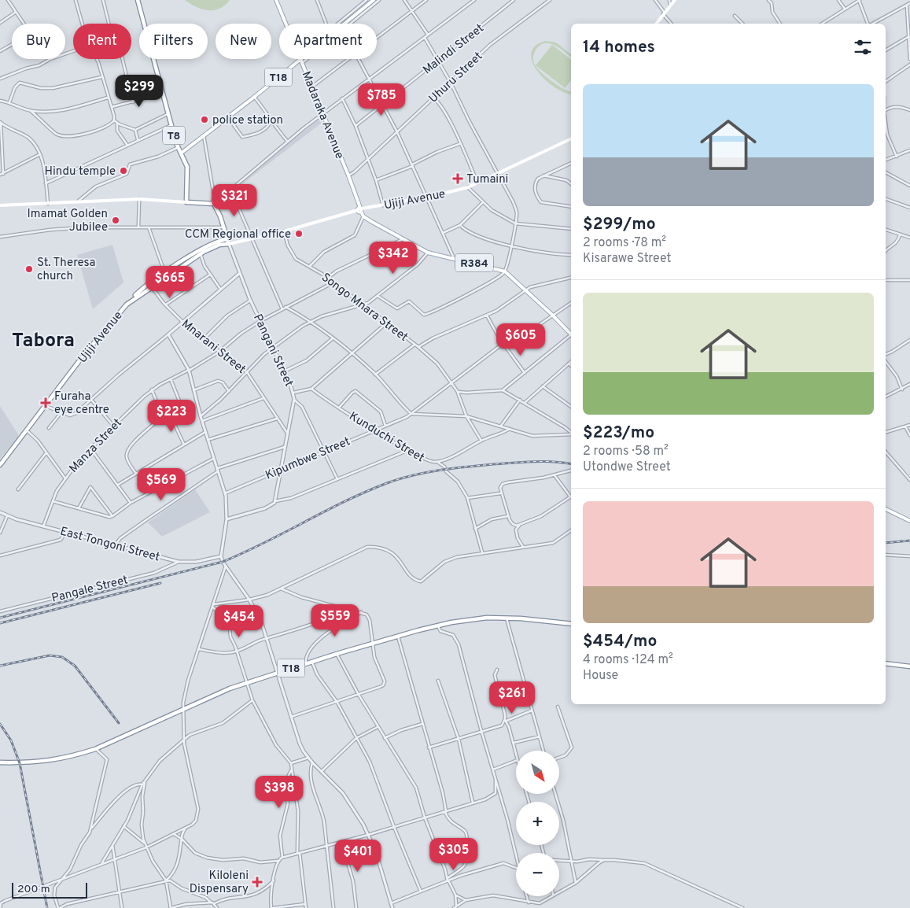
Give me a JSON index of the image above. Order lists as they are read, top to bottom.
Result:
{
  "streets": {
    "highway": ["T18", "T8", "Ujiji Avenue"],
    "main road": ["Madaraka Avenue", "R384"],
    "street": [
      "Malindi Street",
      "Uhuru Street",
      "Songo Mnara Street",
      "Mnarani Street",
      "Pangani Street",
      "Kunduchi Street",
      "Manza Street",
      "Kipumbwe Street",
      "East Tongoni Street",
      "Pangale Street"
    ]
  },
  "crossings": [
    ["T18", "Madaraka Avenue"],
    ["T18", "T8"],
    ["Uhuru Street", "Madaraka Avenue"],
    ["Madaraka Avenue", "Ujiji Avenue"],
    ["Madaraka Avenue", "Kipumbwe Street"],
    ["Ujiji Avenue", "Songo Mnara Street"],
    ["Ujiji Avenue", "Mnarani Street"],
    ["Ujiji Avenue", "Pangani Street"],
    ["Songo Mnara Street", "Manza Street"],
    ["Songo Mnara Street", "Kipumbwe Street"],
    ["Mnarani Street", "Pangani Street"],
    ["Mnarani Street", "Manza Street"],
    ["Pangani Street", "Manza Street"],
    ["Pangani Street", "Kipumbwe Street"],
    ["Kunduchi Street", "Kipumbwe Street"],
    ["Manza Street", "East Tongoni Street"],
    ["East Tongoni Street", "Pangale Street"]
  ],
  "districts": ["Tabora"],
  "places": {
    "other": [
      "police station",
      "Hindu temple",
      "Imamat Golden Jubilee",
      "CCM Regional office",
      "St. Theresa church"
    ],
    "health": ["Tumaini", "Furaha eye centre", "Kiloleni Dispensary"]
  },
  "scale_bar": "200 m",
  "north": "bottom right",
  "page": {
    "chip": [
      "Buy",
      "Rent",
      "Filters",
      "New",
      "Apartment"
    ],
    "heading": "14 homes",
    "list": [
      {
        "name": "$299/mo",
        "note": "2 rooms · 78 m² · Kisarawe Street"
      },
      {
        "name": "$223/mo",
        "note": "2 rooms · 58 m² · Utondwe Street"
      },
      {
        "name": "$454/mo",
        "note": "4 rooms · 124 m² · House"
      }
    ],
    "price": [
      "$299",
      "$785",
      "$321",
      "$342",
      "$665",
      "$605",
      "$223",
      "$569",
      "$559",
      "$454",
      "$261",
      "$398",
      "$305",
      "$401"
    ],
    "map_buttons": ["+", "−"],
    "scale": "200 m"
  }
}
